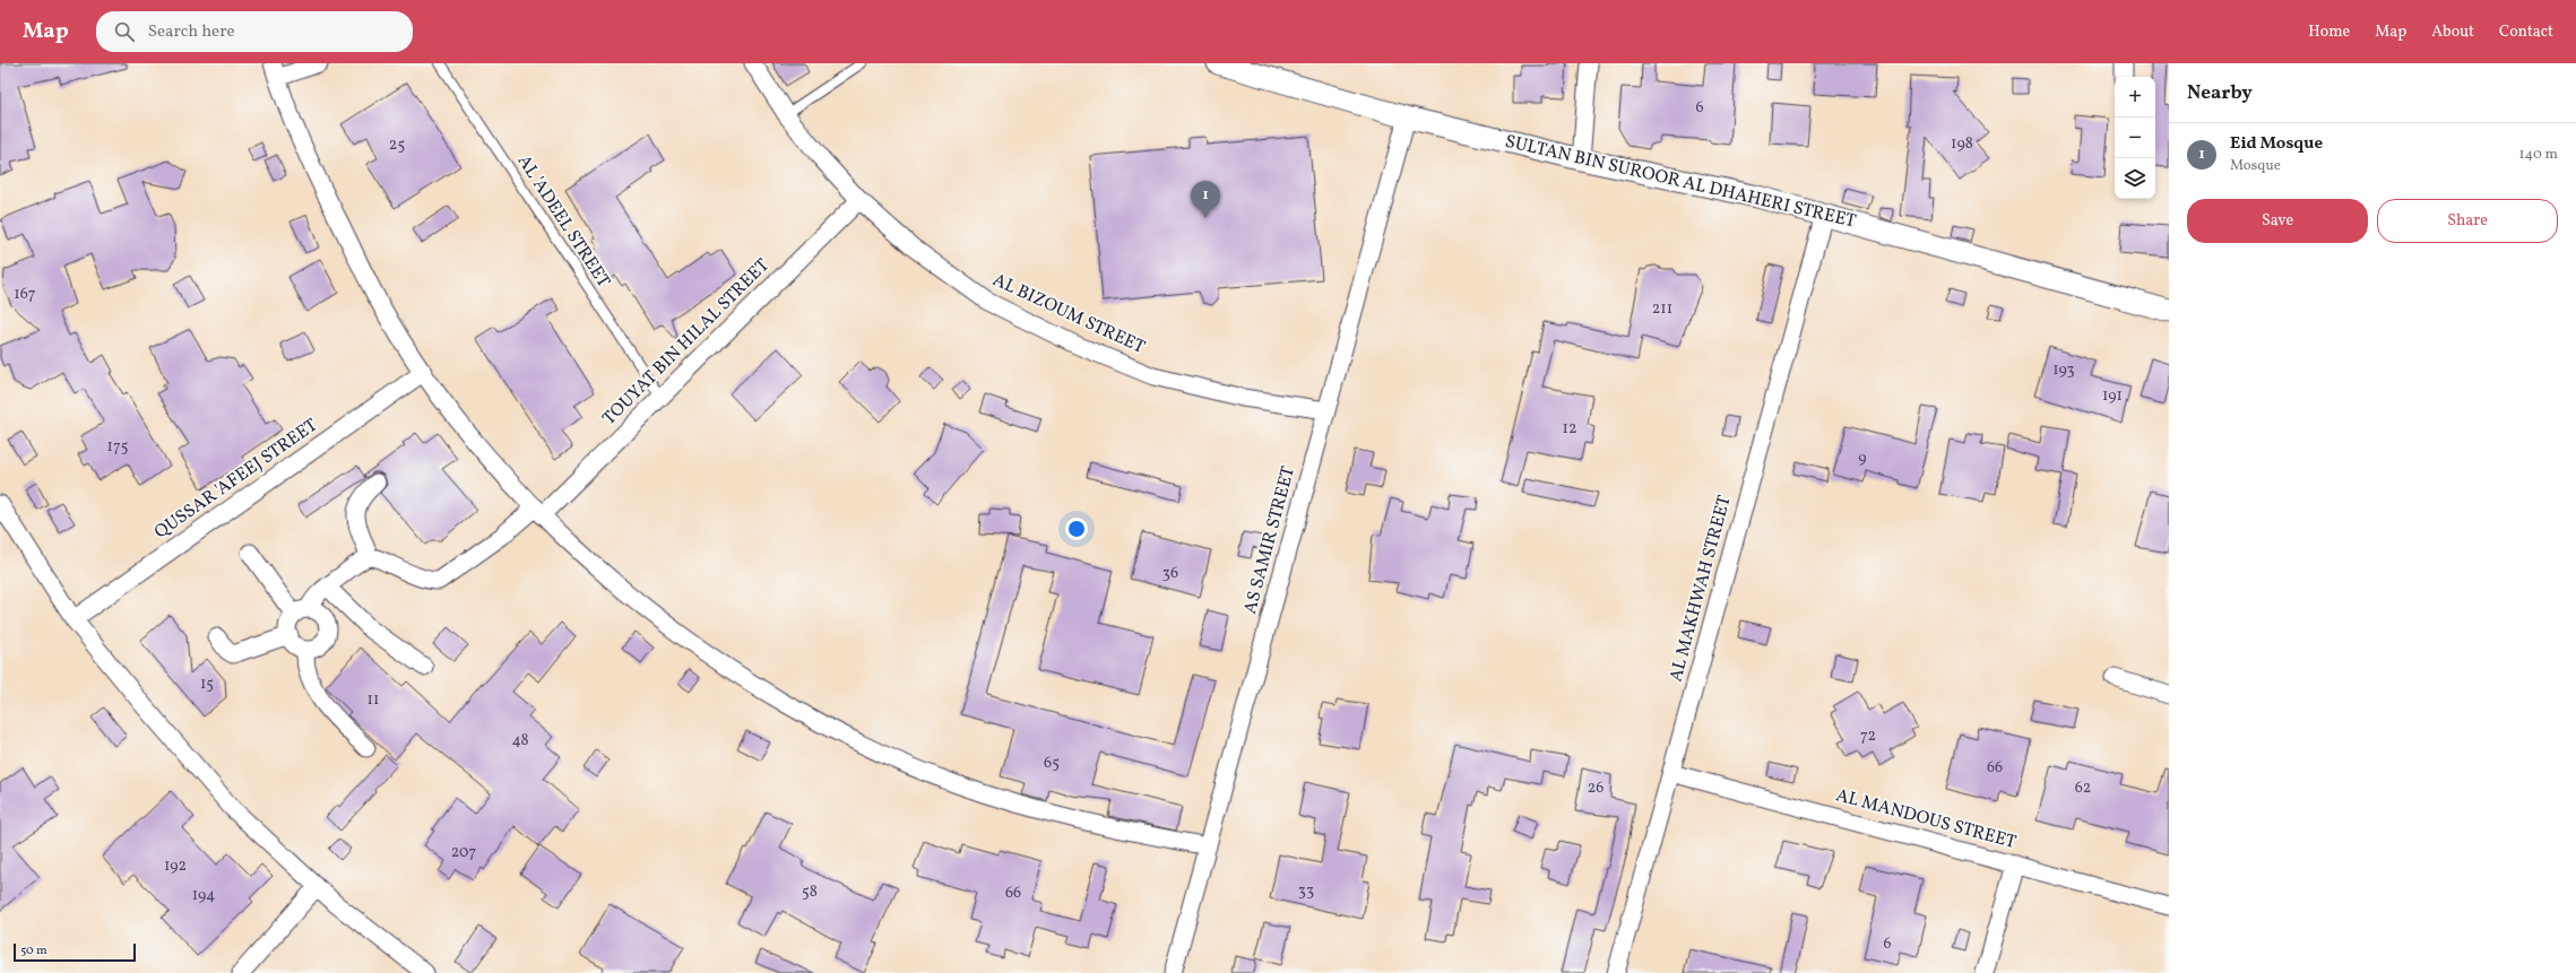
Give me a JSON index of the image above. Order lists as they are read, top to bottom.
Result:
{
  "streets": {
    "street": [
      "SULTAN BIN SUROOR AL DHAHERI STREET",
      "AL BIZOUM STREET",
      "TOUYAT BIN HILAL STREET",
      "QUSSAR 'AFEEJ STREET",
      "AS SAMIR STREET",
      "AL MAKHWAH STREET",
      "AL MANDOUS STREET"
    ],
    "lane": ["AL 'ADEEL STREET"]
  },
  "crossings": [
    ["SULTAN BIN SUROOR AL DHAHERI STREET", "AS SAMIR STREET"],
    ["SULTAN BIN SUROOR AL DHAHERI STREET", "AL MAKHWAH STREET"],
    ["AL 'ADEEL STREET", "TOUYAT BIN HILAL STREET"],
    ["AL BIZOUM STREET", "TOUYAT BIN HILAL STREET"],
    ["AL BIZOUM STREET", "AS SAMIR STREET"],
    ["AL MAKHWAH STREET", "AL MANDOUS STREET"]
  ],
  "house_numbers": [
    "6",
    "198",
    "25",
    "167",
    "211",
    "193",
    "191",
    "12",
    "175",
    "9",
    "36",
    "15",
    "11",
    "72",
    "48",
    "65",
    "66",
    "26",
    "62",
    "207",
    "192",
    "33",
    "58",
    "66",
    "194",
    "6"
  ],
  "scale_bar": "50 m",
  "page": {
    "header": "Map",
    "search": "Search here",
    "nav": [
      "Home",
      "Map",
      "About",
      "Contact"
    ],
    "heading": "Nearby",
    "map_buttons": ["+", "−"],
    "list": [
      {
        "mark": "1",
        "name": "Eid Mosque",
        "note": "Mosque",
        "value": "140 m"
      }
    ],
    "pins": "1",
    "buttons": ["Save", "Share"],
    "scale": "50 m"
  }
}
